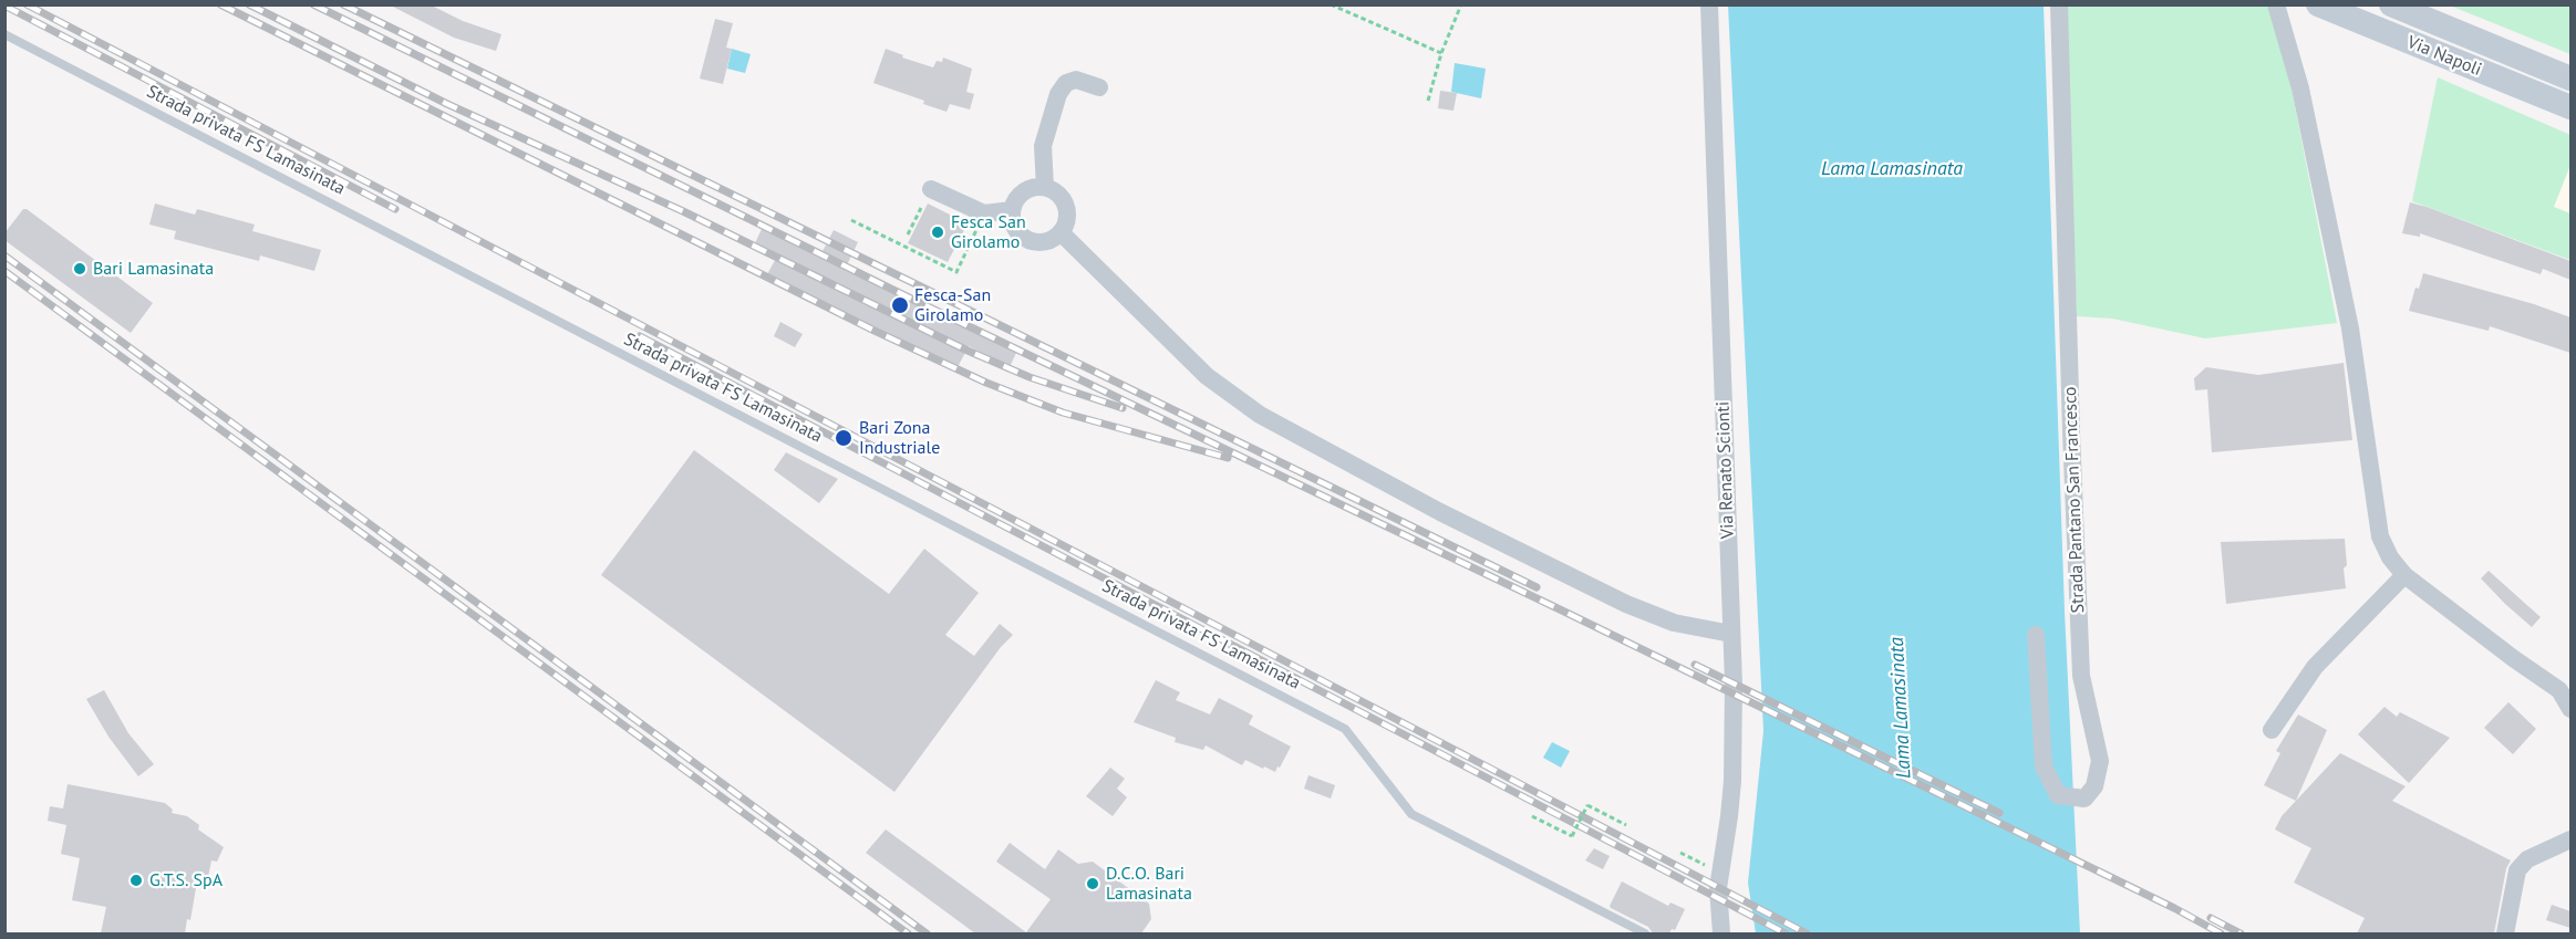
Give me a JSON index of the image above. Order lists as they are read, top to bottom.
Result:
{
  "streets": {
    "main road": ["Via Napoli"],
    "street": ["Via Renato Scionti", "Strada Pantano San Francesco"],
    "lane": ["Strada privata FS Lamasinata"]
  },
  "water": ["Lama Lamasinata"],
  "places": [
    "Fesca San Girolamo",
    "Bari Lamasinata",
    "Fesca-San Girolamo",
    "Bari Zona Industriale",
    "G.T.S. SpA",
    "D.C.O. Bari Lamasinata"
  ]
}
